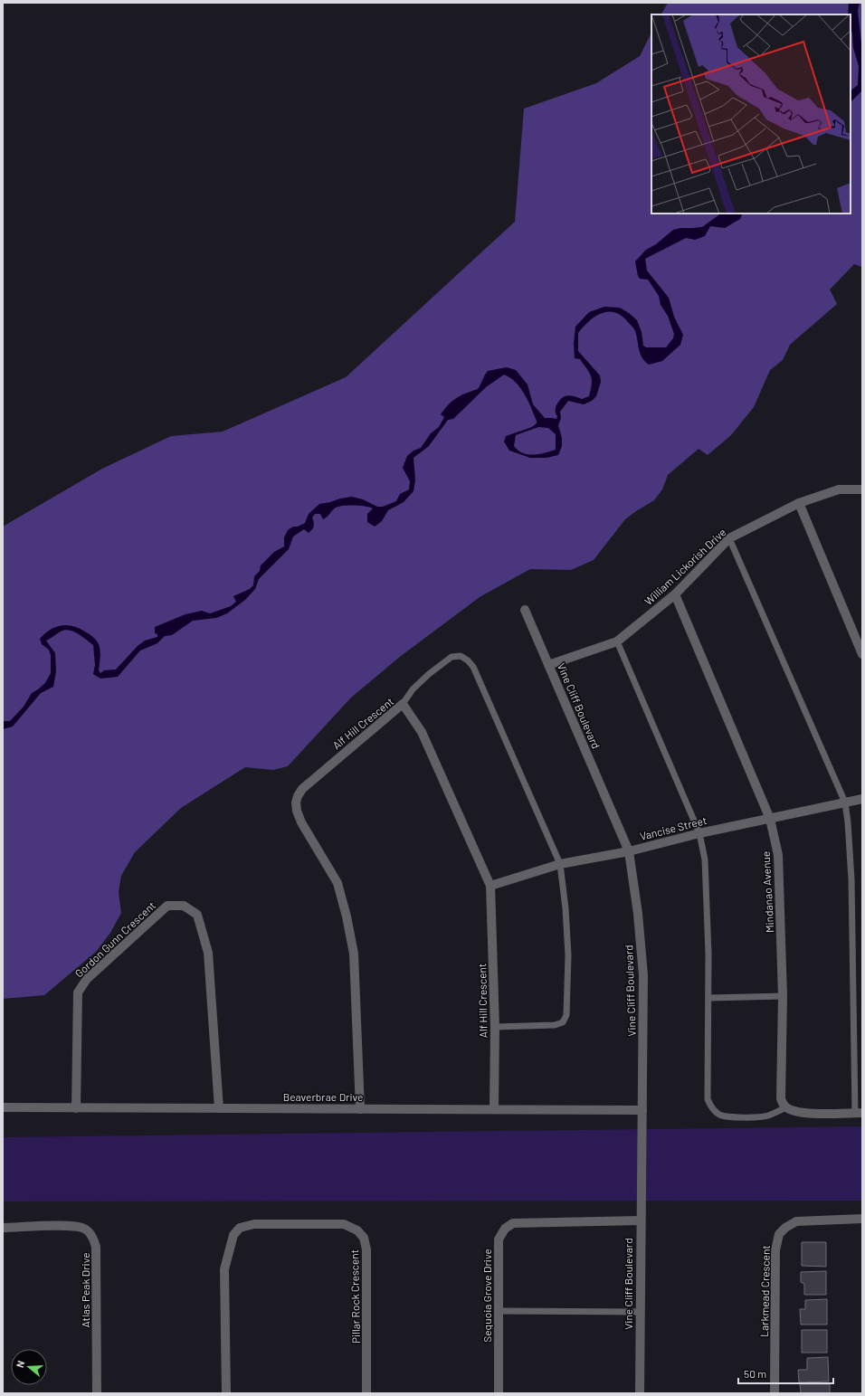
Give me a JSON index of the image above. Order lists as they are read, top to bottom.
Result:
{
  "streets": {
    "street": [
      "William Lickorish Drive",
      "Vine Cliff Boulevard",
      "Alf Hill Crescent",
      "Vancise Street",
      "Mindanao Avenue",
      "Gordon Gunn Crescent",
      "Beaverbrae Drive",
      "Atlas Peak Drive",
      "Larkmead Crescent",
      "Sequoia Grove Drive",
      "Pillar Rock Crescent"
    ]
  },
  "crossings": [
    ["William Lickorish Drive", "Vine Cliff Boulevard"],
    ["William Lickorish Drive", "Mindanao Avenue"],
    ["Vine Cliff Boulevard", "Vancise Street"],
    ["Vine Cliff Boulevard", "Beaverbrae Drive"],
    ["Vine Cliff Boulevard", "Sequoia Grove Drive"],
    ["Alf Hill Crescent", "Vancise Street"],
    ["Alf Hill Crescent", "Beaverbrae Drive"],
    ["Vancise Street", "Mindanao Avenue"],
    ["Gordon Gunn Crescent", "Beaverbrae Drive"]
  ],
  "scale_bar": "50 m",
  "north": "left"
}
